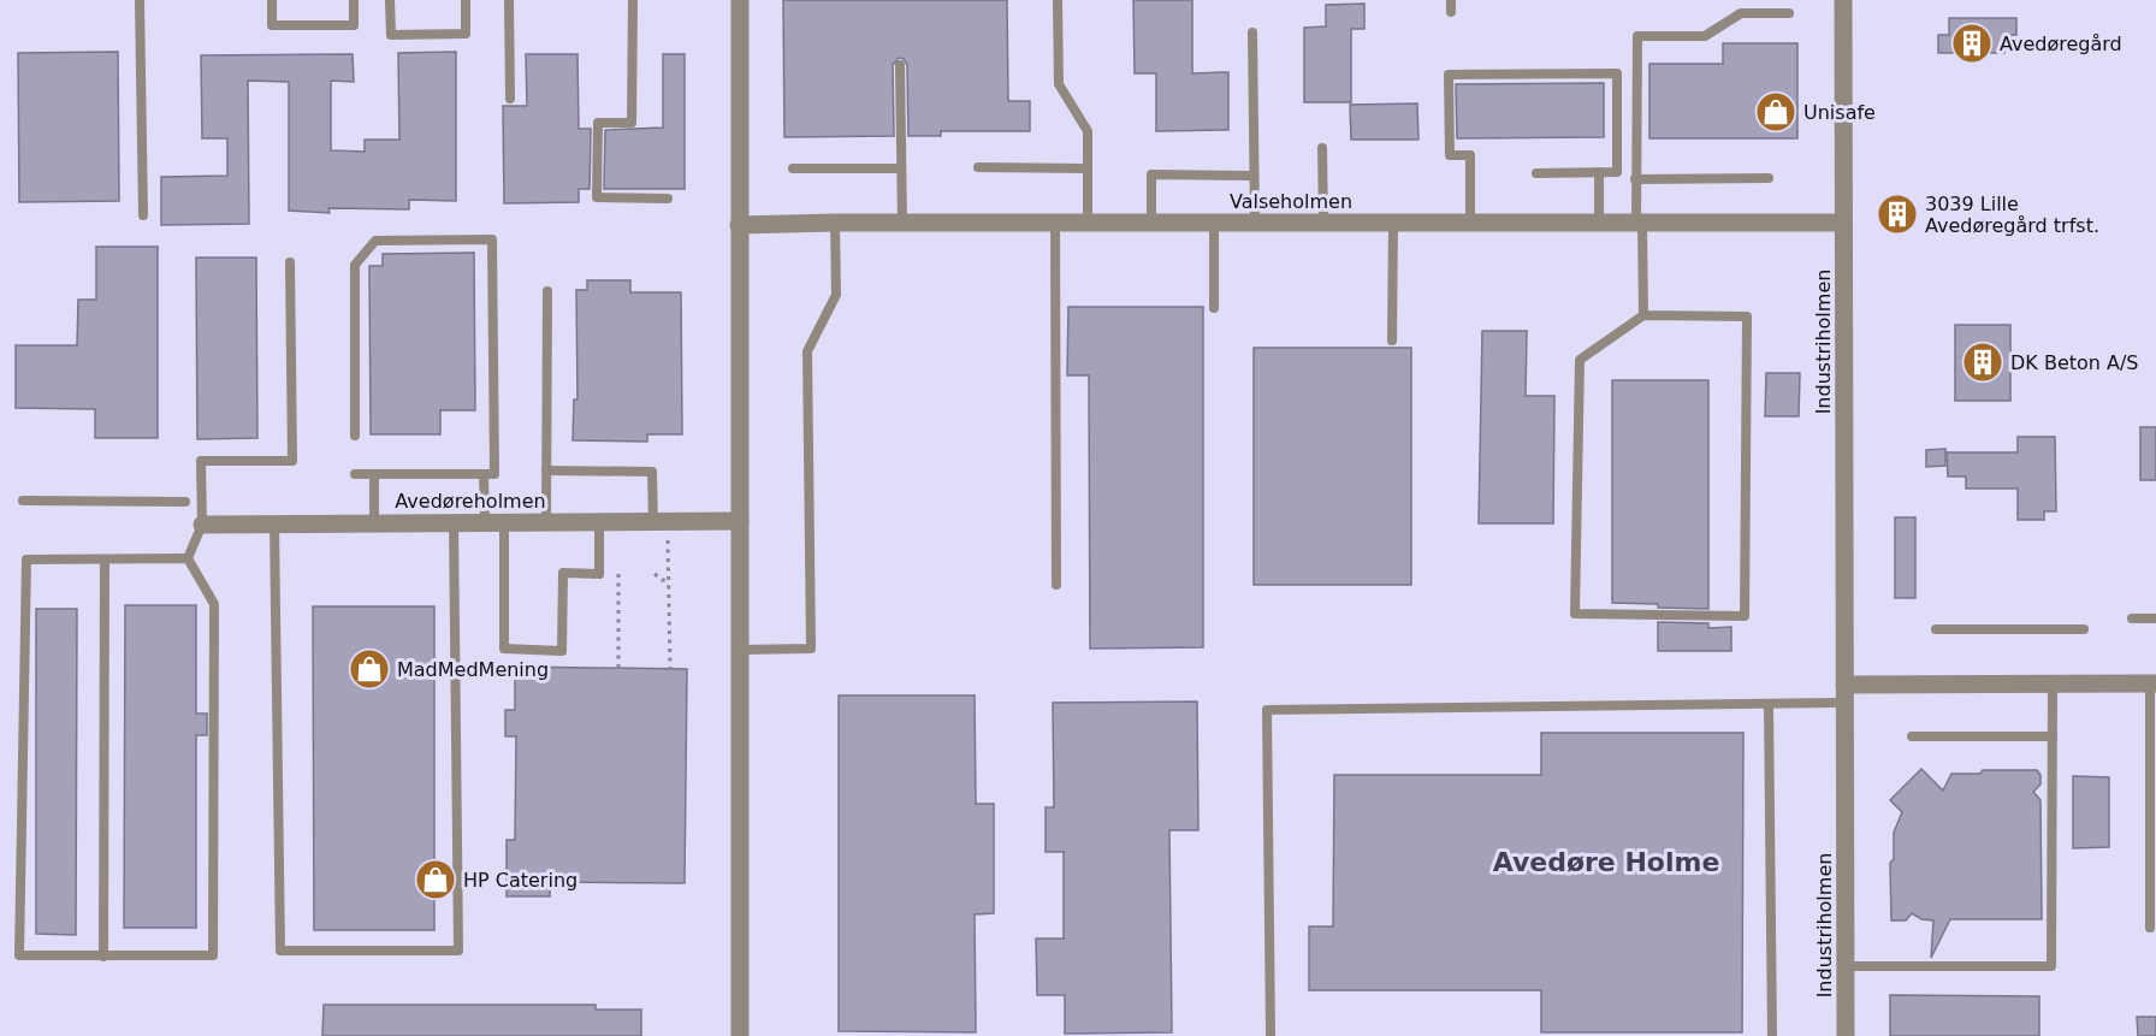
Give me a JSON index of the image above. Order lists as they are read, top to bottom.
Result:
{
  "streets": {
    "street": ["Valseholmen", "Industriholmen", "Avedøreholmen"]
  },
  "crossings": [
    ["Valseholmen", "Industriholmen"]
  ],
  "districts": ["Avedøre Holme"],
  "places": {
    "building": ["Avedøregård", "3039 Lille Avedøregård trfst.", "DK Beton A/S"],
    "shop": ["Unisafe", "MadMedMening", "HP Catering"]
  }
}
